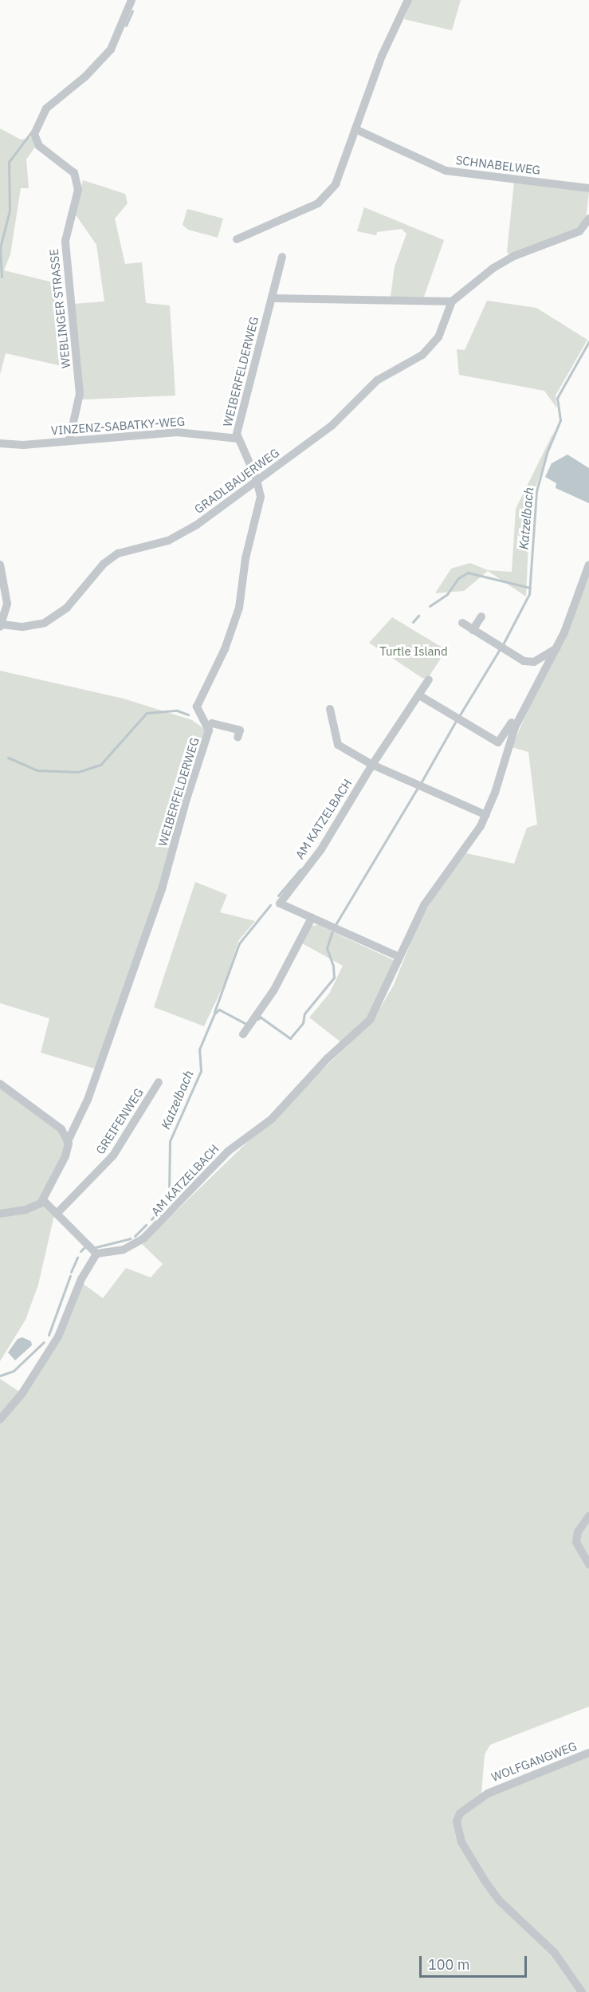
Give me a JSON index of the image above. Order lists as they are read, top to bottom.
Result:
{
  "streets": {
    "street": [
      "SCHNABELWEG",
      "WEBLINGER STRASSE",
      "WEIBERFELDERWEG",
      "VINZENZ-SABATKY-WEG",
      "GRADLBAUERWEG",
      "AM KATZELBACH",
      "GREIFENWEG",
      "WOLFGANGWEG"
    ]
  },
  "crossings": [
    ["WEBLINGER STRASSE", "VINZENZ-SABATKY-WEG"],
    ["WEIBERFELDERWEG", "VINZENZ-SABATKY-WEG"],
    ["WEIBERFELDERWEG", "GRADLBAUERWEG"]
  ],
  "water": ["Katzelbach"],
  "parks": ["Turtle Island"],
  "scale_bar": "100 m"
}
